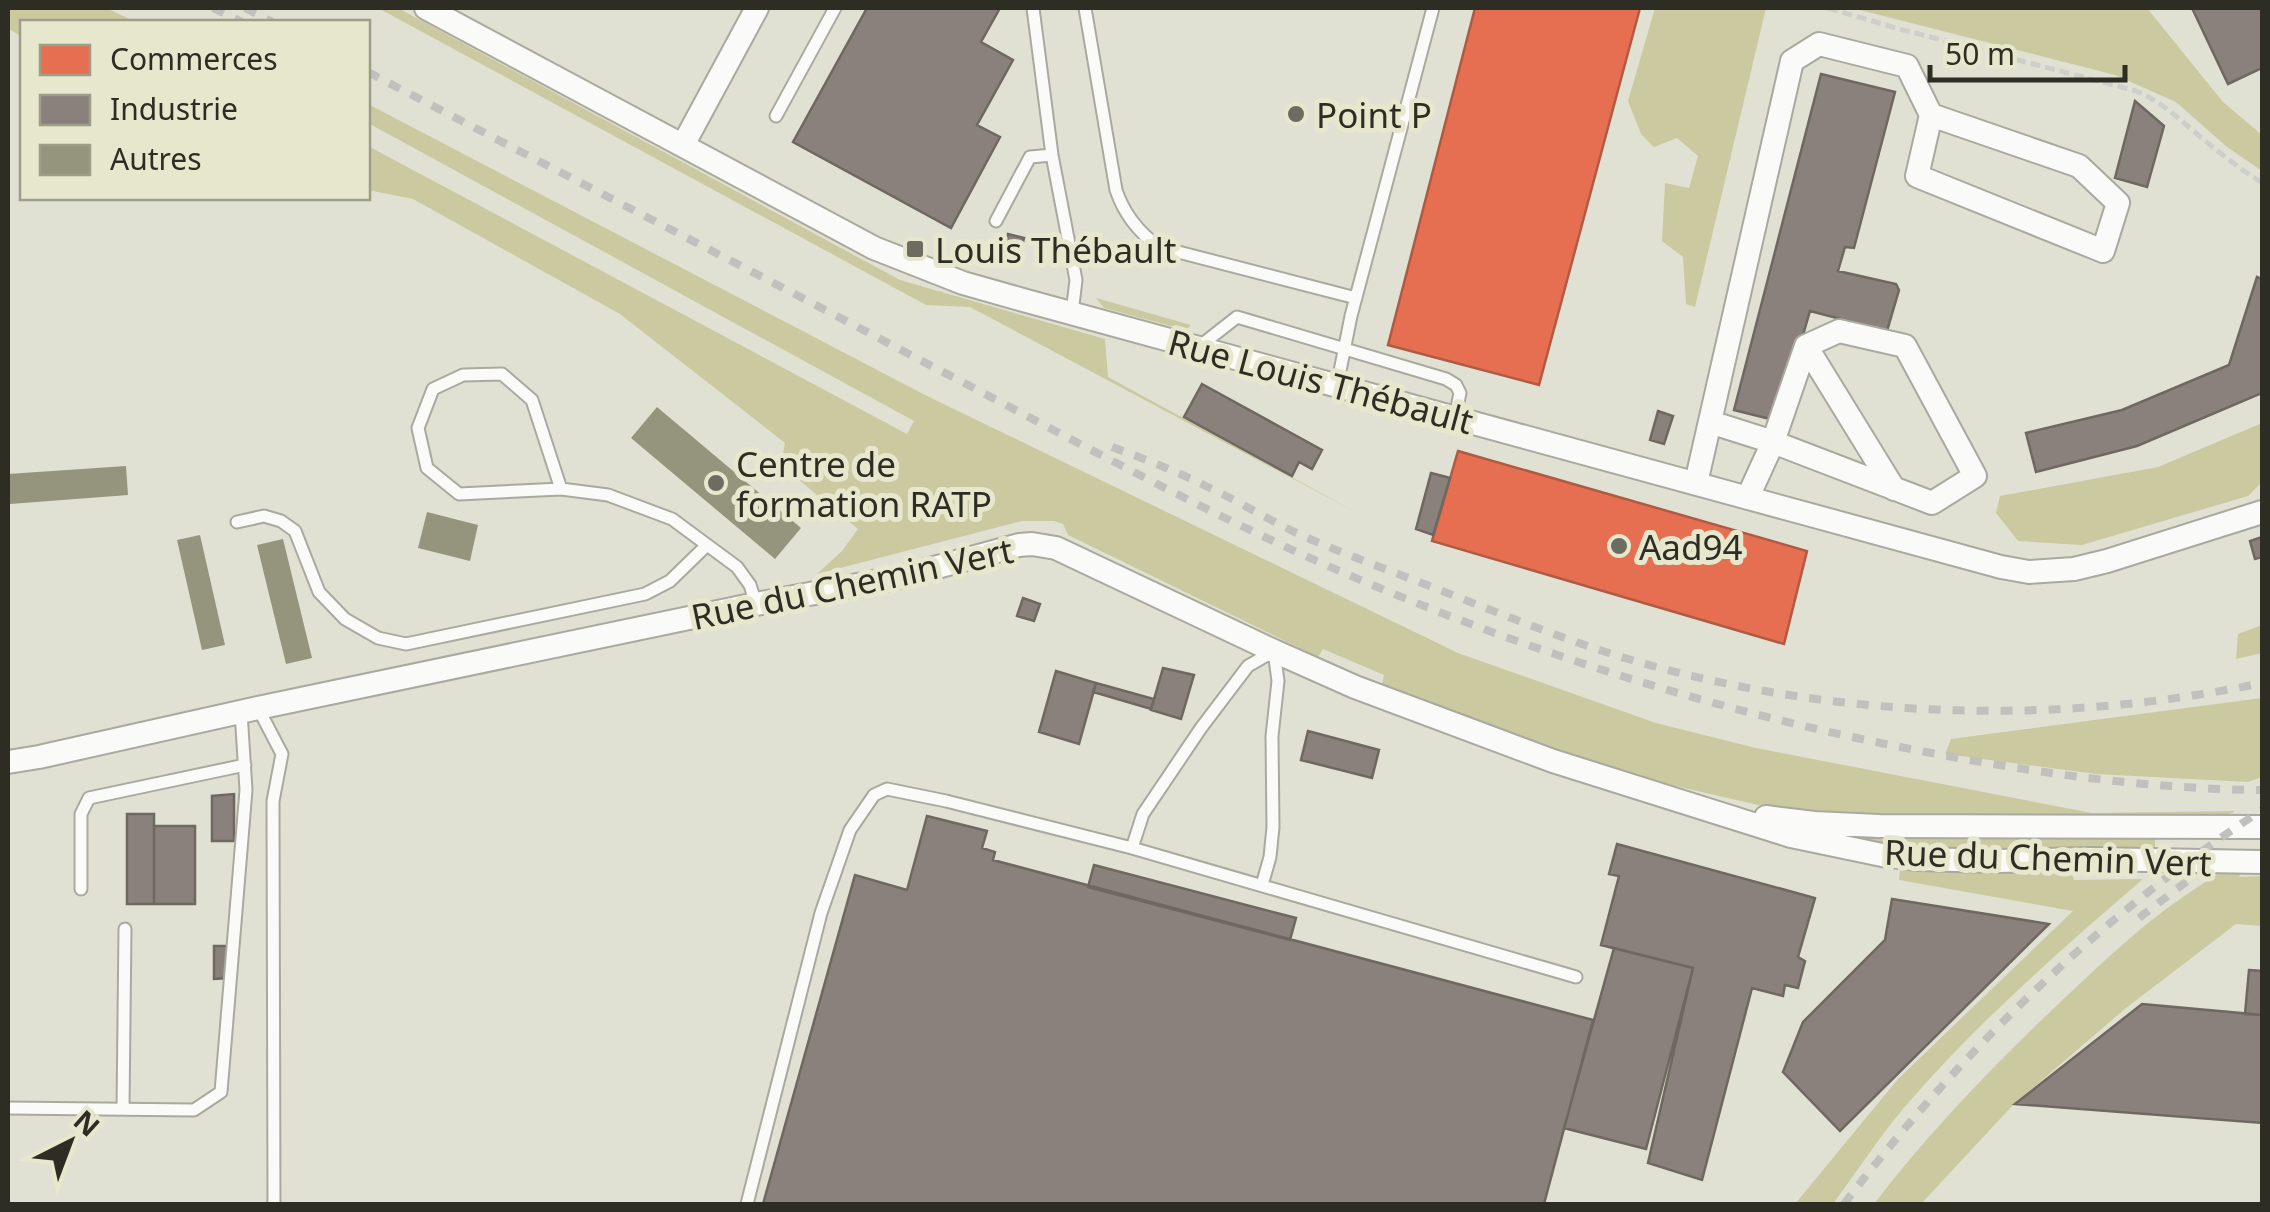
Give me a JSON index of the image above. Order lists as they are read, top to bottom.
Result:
{
  "streets": {
    "street": ["Rue Louis Thébault", "Rue du Chemin Vert"]
  },
  "places": {
    "other": ["Point P", "Centre de formation RATP", "Aad94"],
    "transit": ["Louis Thébault"]
  },
  "legend": ["Commerces", "Industrie", "Autres"],
  "scale_bar": "50 m",
  "north": "top right"
}
